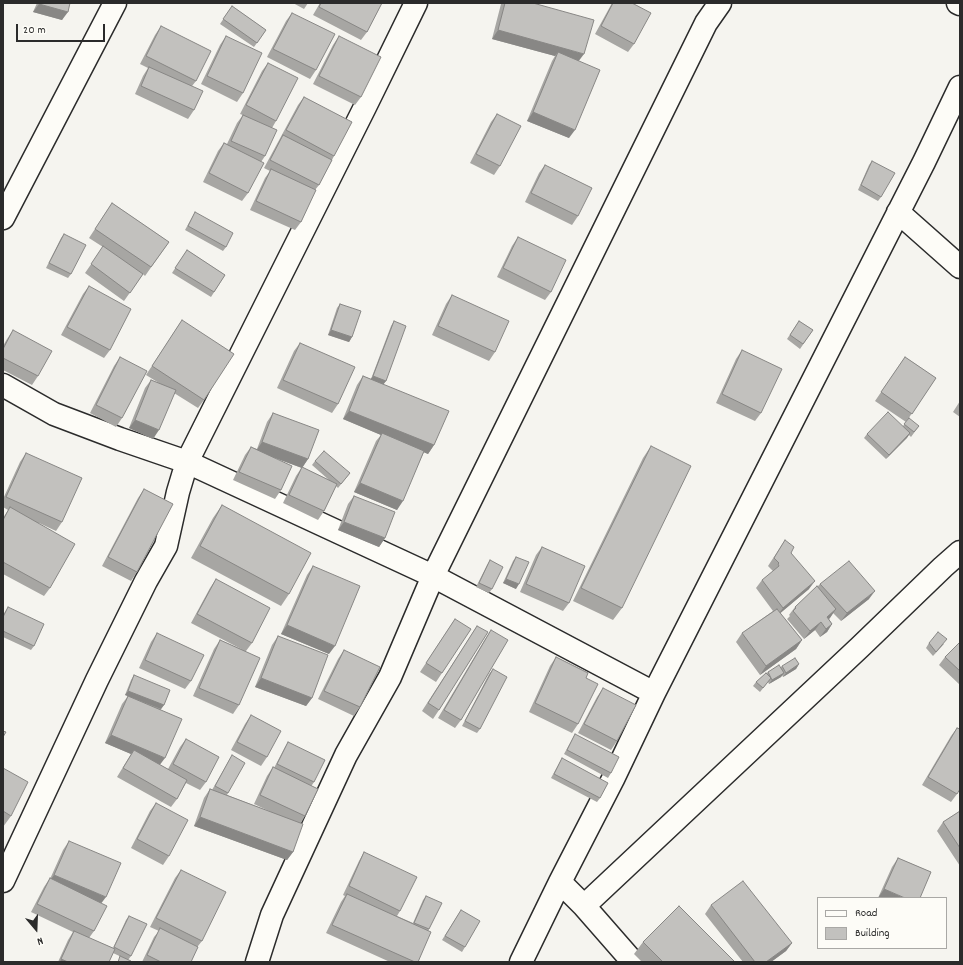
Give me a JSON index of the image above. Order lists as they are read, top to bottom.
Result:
{
  "legend": ["Road", "Building"],
  "scale_bar": "20 m",
  "north": "bottom"
}
